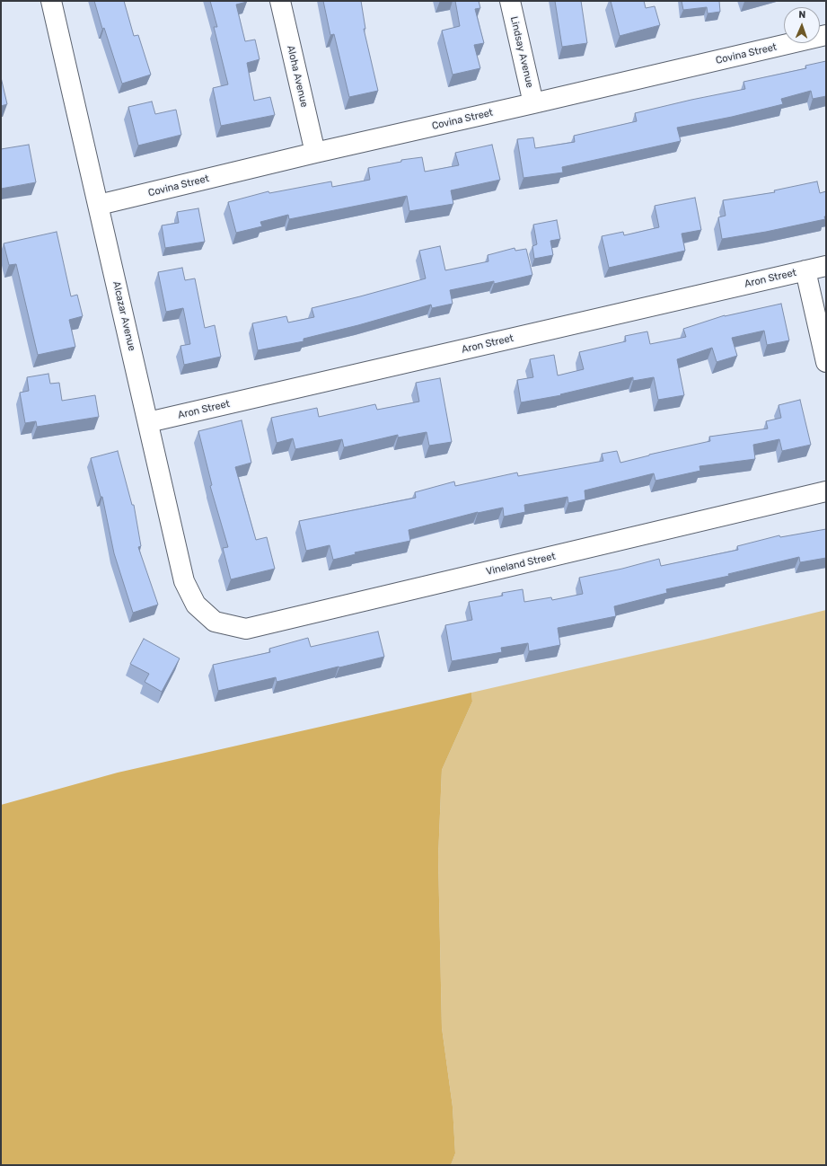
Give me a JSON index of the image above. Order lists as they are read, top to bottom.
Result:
{
  "streets": {
    "street": [
      "Lindsay Avenue",
      "Covina Street",
      "Aloha Avenue",
      "Aron Street",
      "Alcazar Avenue",
      "Vineland Street"
    ]
  },
  "crossings": [
    ["Lindsay Avenue", "Covina Street"],
    ["Covina Street", "Aloha Avenue"],
    ["Covina Street", "Alcazar Avenue"],
    ["Aron Street", "Alcazar Avenue"],
    ["Alcazar Avenue", "Vineland Street"]
  ],
  "north": "top"
}
